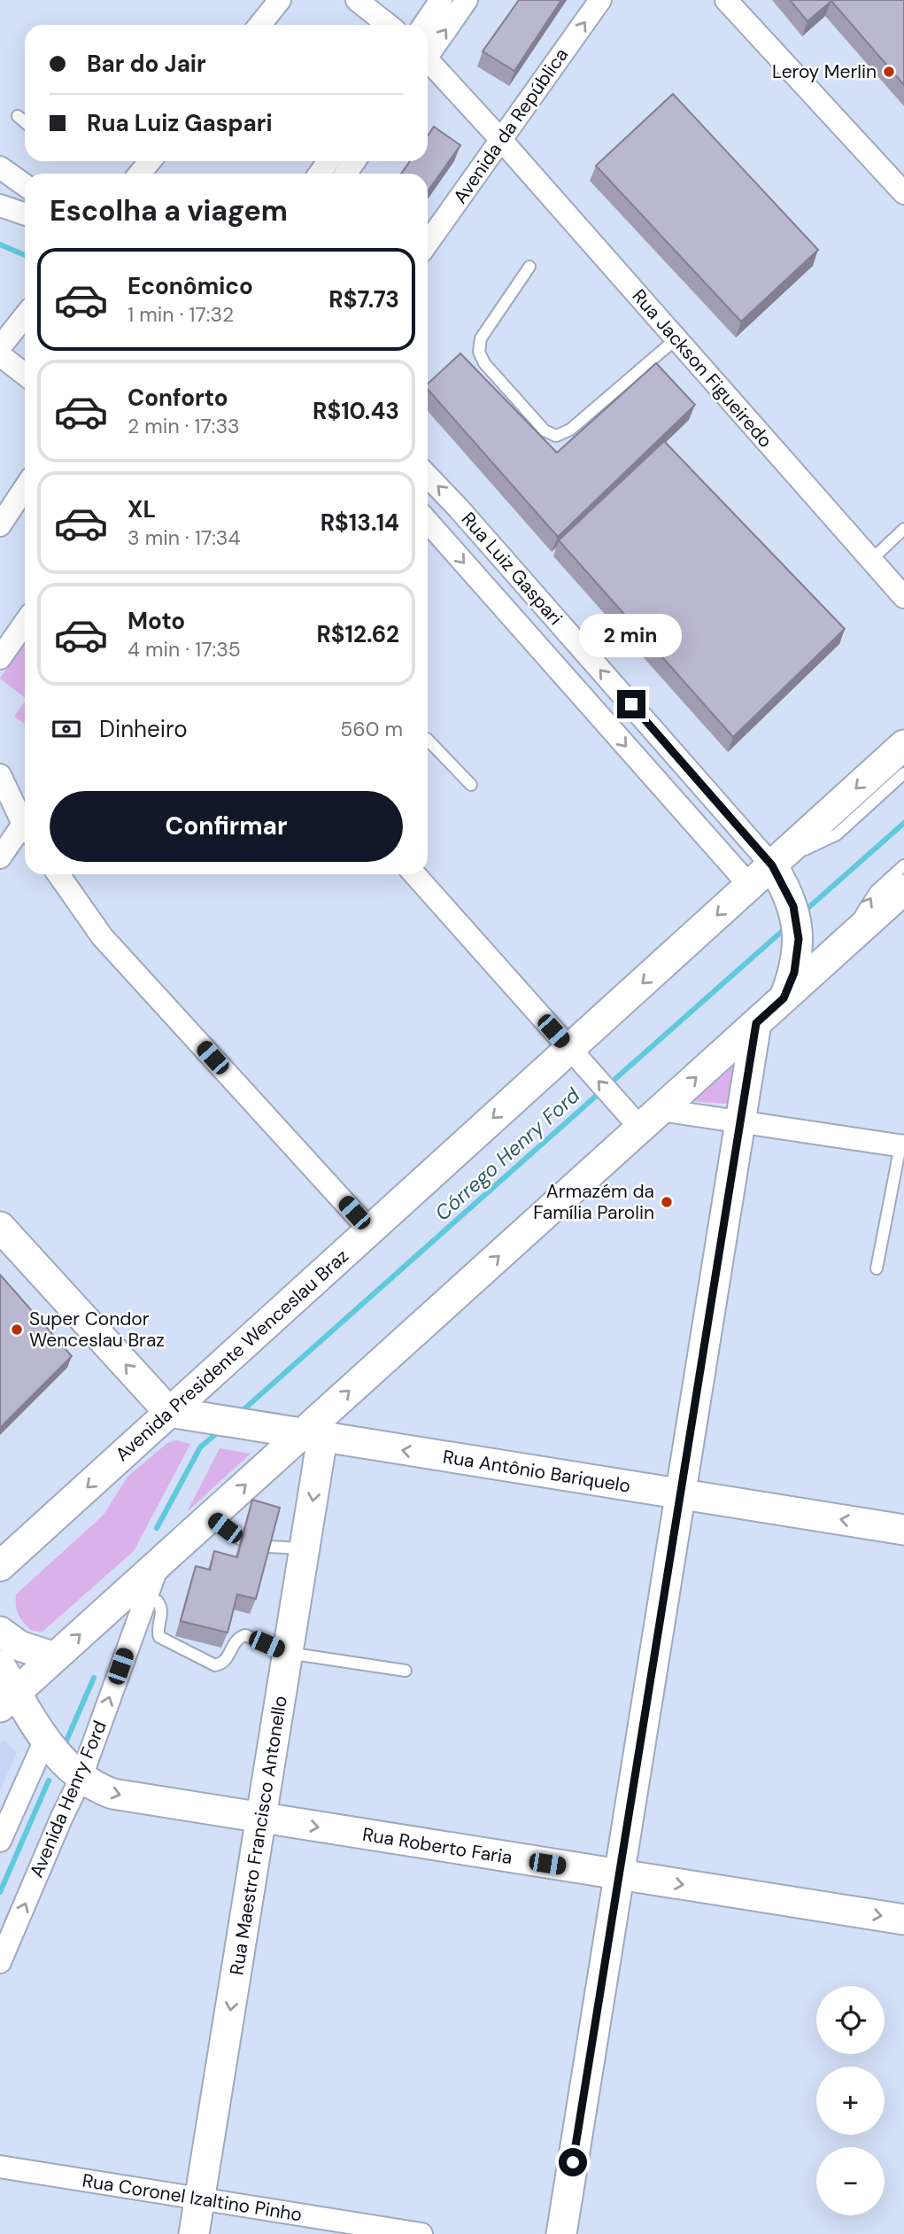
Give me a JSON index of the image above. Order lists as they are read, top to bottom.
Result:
{
  "streets": {
    "main road": [
      "Avenida Presidente Wenceslau Braz",
      "Rua Antônio Bariquelo",
      "Rua Maestro Francisco Antonello",
      "Rua Roberto Faria"
    ],
    "street": [
      "Avenida da República",
      "Rua Jackson Figueiredo",
      "Rua Luiz Gaspari",
      "Avenida Henry Ford",
      "Rua Coronel Izaltino Pinho"
    ]
  },
  "crossings": [
    ["Avenida da República", "Rua Jackson Figueiredo"],
    ["Rua Luiz Gaspari", "Avenida Presidente Wenceslau Braz"],
    ["Avenida Presidente Wenceslau Braz", "Rua Antônio Bariquelo"],
    ["Rua Antônio Bariquelo", "Rua Maestro Francisco Antonello"],
    ["Avenida Henry Ford", "Rua Roberto Faria"],
    ["Rua Maestro Francisco Antonello", "Rua Roberto Faria"],
    ["Rua Maestro Francisco Antonello", "Rua Coronel Izaltino Pinho"]
  ],
  "one_way": [
    "Rua Antônio Bariquelo",
    "Avenida Henry Ford",
    "Rua Maestro Francisco Antonello",
    "Rua Roberto Faria"
  ],
  "water": ["Córrego Henry Ford"],
  "places": ["Leroy Merlin", "Armazém da Família Parolin", "Super Condor Wenceslau Braz"],
  "page": {
    "banner": ["Bar do Jair", "Rua Luiz Gaspari"],
    "heading": "Escolha a viagem",
    "list": [
      {
        "name": "Econômico",
        "note": "1 min · 17:32",
        "value": "R$7.73"
      },
      {
        "name": "Conforto",
        "note": "2 min · 17:33",
        "value": "R$10.43"
      },
      {
        "name": "XL",
        "note": "3 min · 17:34",
        "value": "R$13.14"
      },
      {
        "name": "Moto",
        "note": "4 min · 17:35",
        "value": "R$12.62"
      }
    ],
    "bubble": "2 min",
    "pay": ["Dinheiro", "560 m"],
    "buttons": "Confirmar",
    "map_buttons": ["+", "−"]
  }
}
